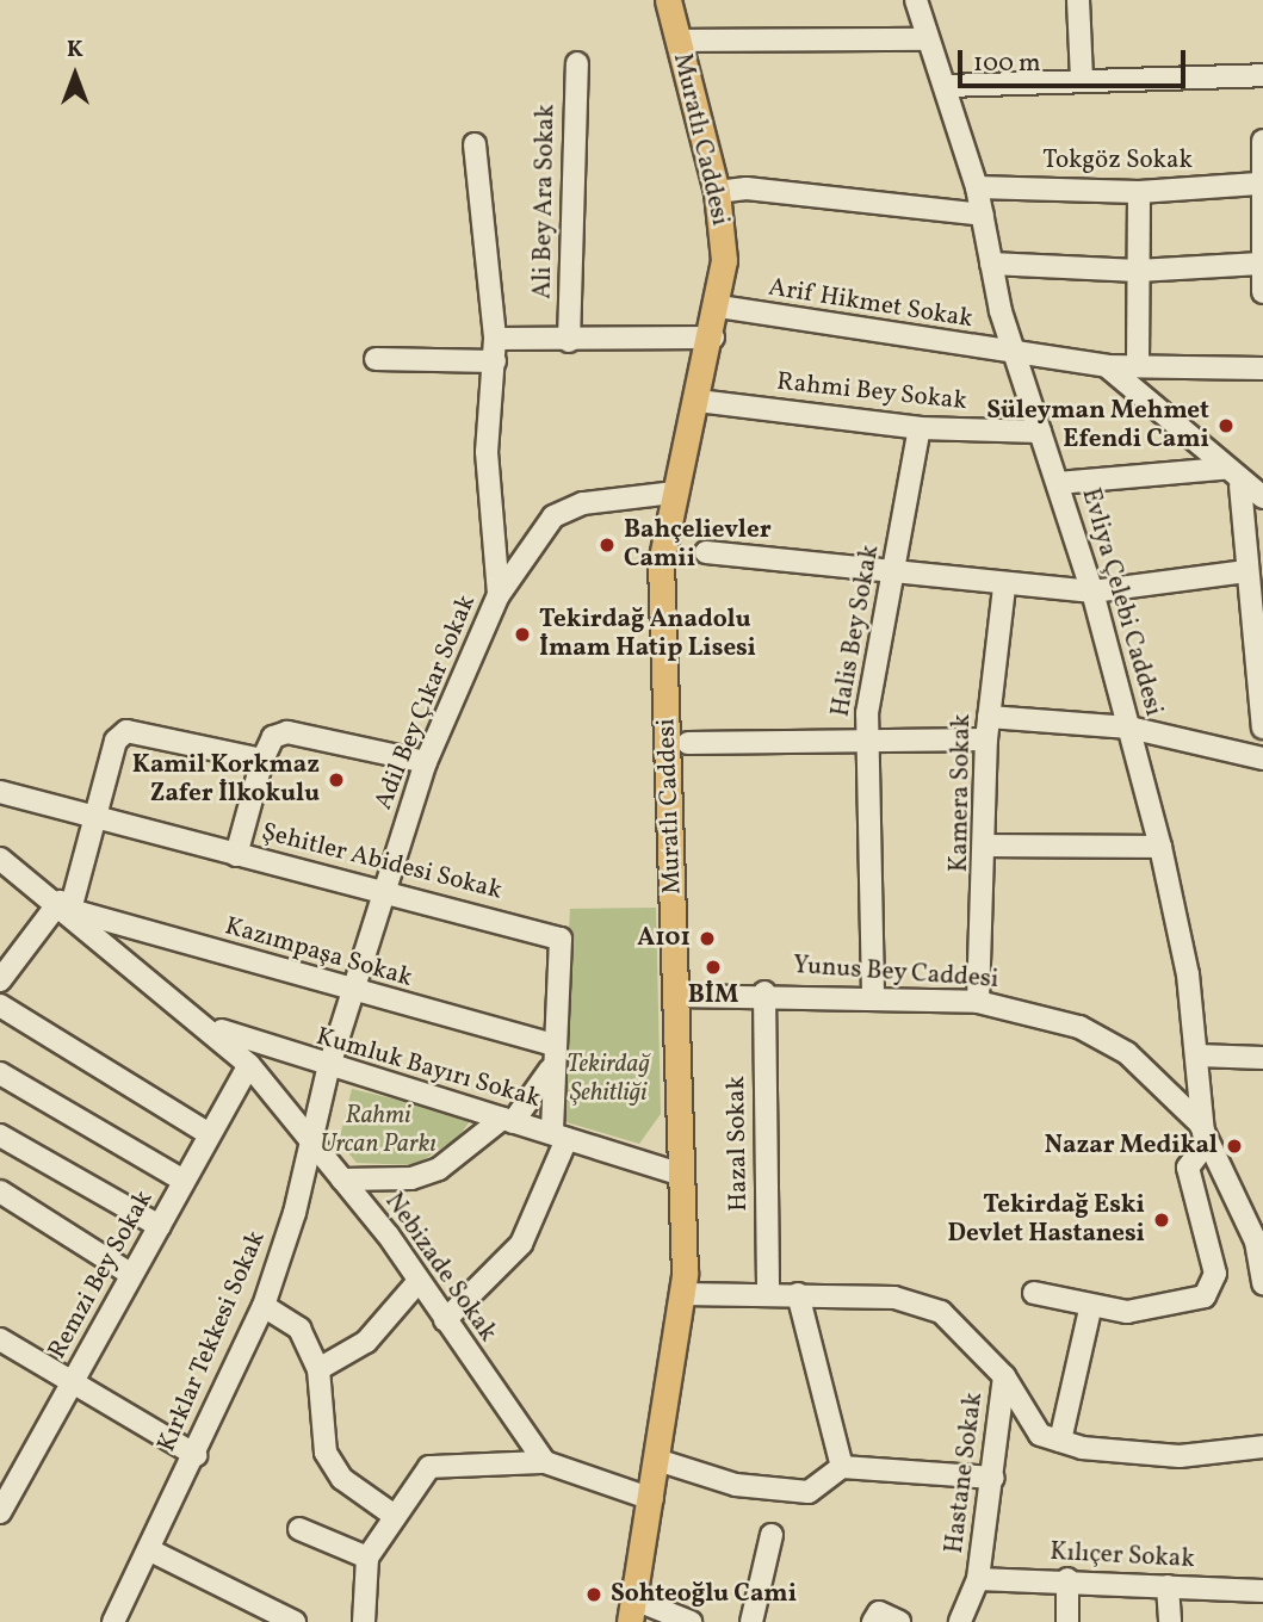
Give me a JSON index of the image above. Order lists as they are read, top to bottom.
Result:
{
  "streets": {
    "main road": ["Muratlı Caddesi"],
    "street": [
      "Tokgöz Sokak",
      "Ali Bey Ara Sokak",
      "Arif Hikmet Sokak",
      "Rahmi Bey Sokak",
      "Evliya Çelebi Caddesi",
      "Halis Bey Sokak",
      "Adil Bey Çıkar Sokak",
      "Kamera Sokak",
      "Şehitler Abidesi Sokak",
      "Kazımpaşa Sokak",
      "Yunus Bey Caddesi",
      "Kumluk Bayırı Sokak",
      "Hazal Sokak",
      "Nebizade Sokak",
      "Remzi Bey Sokak",
      "Kırklar Tekkesi Sokak",
      "Hastane Sokak",
      "Kılıçer Sokak"
    ]
  },
  "crossings": [
    ["Muratlı Caddesi", "Arif Hikmet Sokak"],
    ["Muratlı Caddesi", "Rahmi Bey Sokak"],
    ["Muratlı Caddesi", "Adil Bey Çıkar Sokak"],
    ["Muratlı Caddesi", "Yunus Bey Caddesi"],
    ["Muratlı Caddesi", "Kumluk Bayırı Sokak"],
    ["Muratlı Caddesi", "Hastane Sokak"],
    ["Tokgöz Sokak", "Evliya Çelebi Caddesi"],
    ["Arif Hikmet Sokak", "Evliya Çelebi Caddesi"],
    ["Rahmi Bey Sokak", "Evliya Çelebi Caddesi"],
    ["Rahmi Bey Sokak", "Halis Bey Sokak"],
    ["Evliya Çelebi Caddesi", "Yunus Bey Caddesi"],
    ["Halis Bey Sokak", "Yunus Bey Caddesi"],
    ["Adil Bey Çıkar Sokak", "Şehitler Abidesi Sokak"],
    ["Adil Bey Çıkar Sokak", "Kazımpaşa Sokak"],
    ["Adil Bey Çıkar Sokak", "Kumluk Bayırı Sokak"],
    ["Adil Bey Çıkar Sokak", "Kırklar Tekkesi Sokak"],
    ["Kamera Sokak", "Yunus Bey Caddesi"],
    ["Şehitler Abidesi Sokak", "Kazımpaşa Sokak"],
    ["Şehitler Abidesi Sokak", "Kumluk Bayırı Sokak"],
    ["Kazımpaşa Sokak", "Nebizade Sokak"],
    ["Yunus Bey Caddesi", "Hazal Sokak"],
    ["Kumluk Bayırı Sokak", "Nebizade Sokak"],
    ["Kumluk Bayırı Sokak", "Kırklar Tekkesi Sokak"],
    ["Hazal Sokak", "Hastane Sokak"],
    ["Nebizade Sokak", "Remzi Bey Sokak"],
    ["Nebizade Sokak", "Kırklar Tekkesi Sokak"],
    ["Hastane Sokak", "Kılıçer Sokak"]
  ],
  "parks": ["Tekirdağ Şehitliği", "Rahmi Urcan Parkı"],
  "places": [
    "Süleyman Mehmet Efendi Cami",
    "Bahçelievler Camii",
    "Tekirdağ Anadolu İmam Hatip Lisesi",
    "Kamil Korkmaz Zafer İlkokulu",
    "A101",
    "BİM",
    "Nazar Medikal",
    "Tekirdağ Eski Devlet Hastanesi",
    "Sohteoğlu Cami"
  ],
  "scale_bar": "100 m",
  "north": "top"
}
